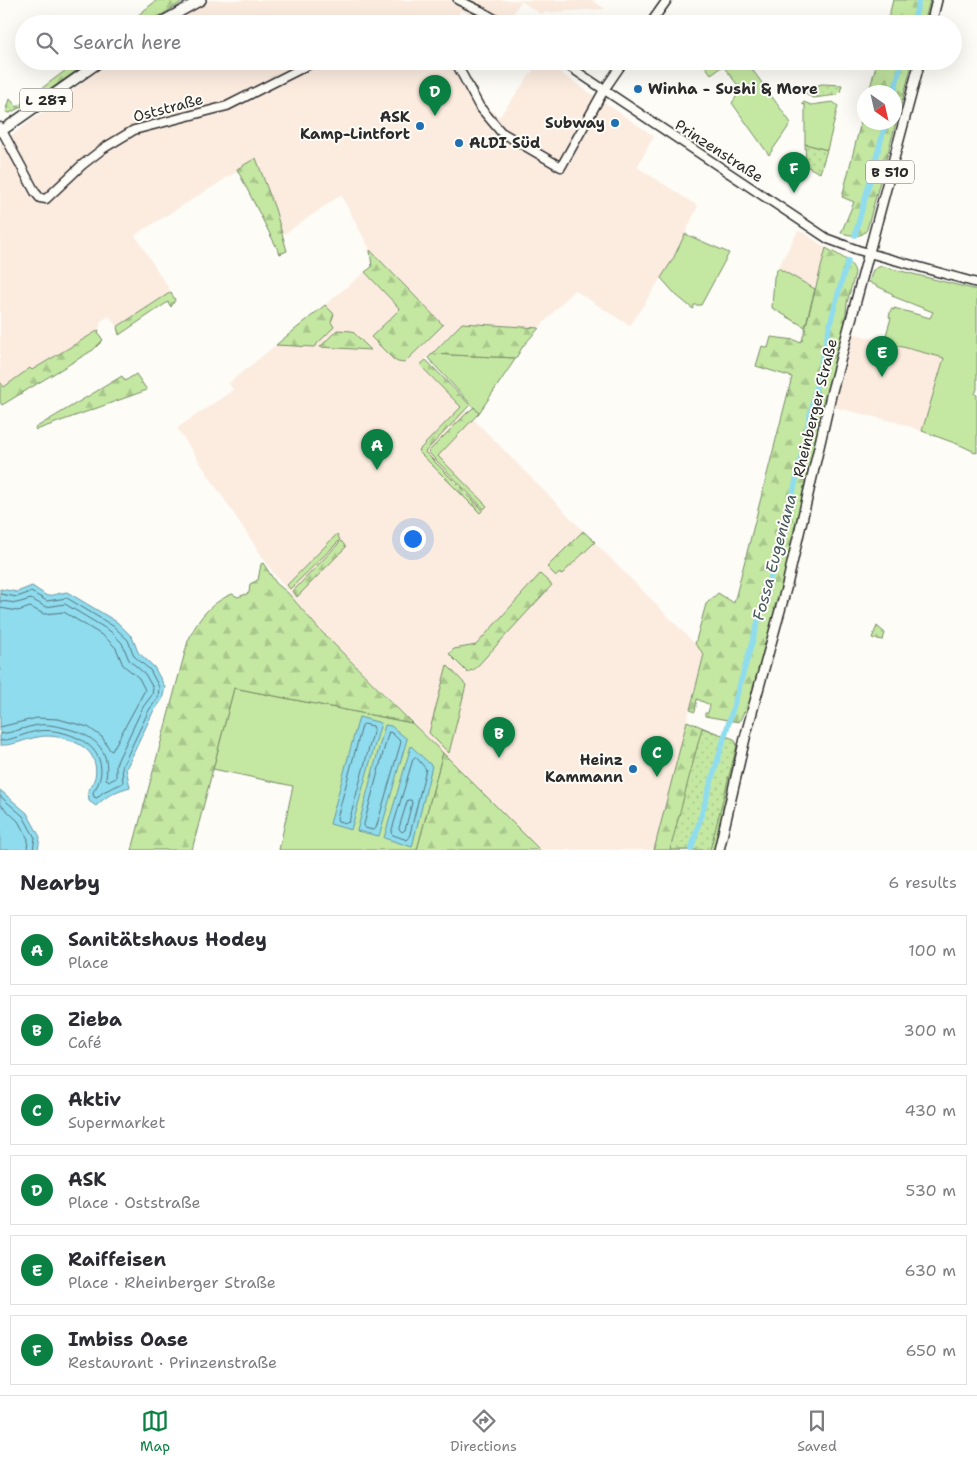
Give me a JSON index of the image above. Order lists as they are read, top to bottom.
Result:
{
  "streets": {
    "main road": ["L 287", "B 510", "Rheinberger Straße"],
    "street": ["Oststraße", "Prinzenstraße"]
  },
  "crossings": [
    ["L 287", "Oststraße"],
    ["Prinzenstraße", "Rheinberger Straße"]
  ],
  "water": ["Fossa Eugeniana"],
  "places": [
    "Winha - Sushi & More",
    "Subway",
    "ASK Kamp-Lintfort",
    "ALDI Süd",
    "Heinz Kammann"
  ],
  "north": "bottom right",
  "page": {
    "search": "Search here",
    "pins": [
      "D",
      "F",
      "E",
      "A",
      "B",
      "C"
    ],
    "heading": ["Nearby", "6 results"],
    "list": [
      {
        "mark": "A",
        "name": "Sanitätshaus Hodey",
        "note": "Place",
        "value": "100 m"
      },
      {
        "mark": "B",
        "name": "Zieba",
        "note": "Café",
        "value": "300 m"
      },
      {
        "mark": "C",
        "name": "Aktiv",
        "note": "Supermarket",
        "value": "430 m"
      },
      {
        "mark": "D",
        "name": "ASK",
        "note": "Place · Oststraße",
        "value": "530 m"
      },
      {
        "mark": "E",
        "name": "Raiffeisen",
        "note": "Place · Rheinberger Straße",
        "value": "630 m"
      },
      {
        "mark": "F",
        "name": "Imbiss Oase",
        "note": "Restaurant · Prinzenstraße",
        "value": "650 m"
      }
    ],
    "nav": ["Map", "Directions", "Saved"]
  }
}
